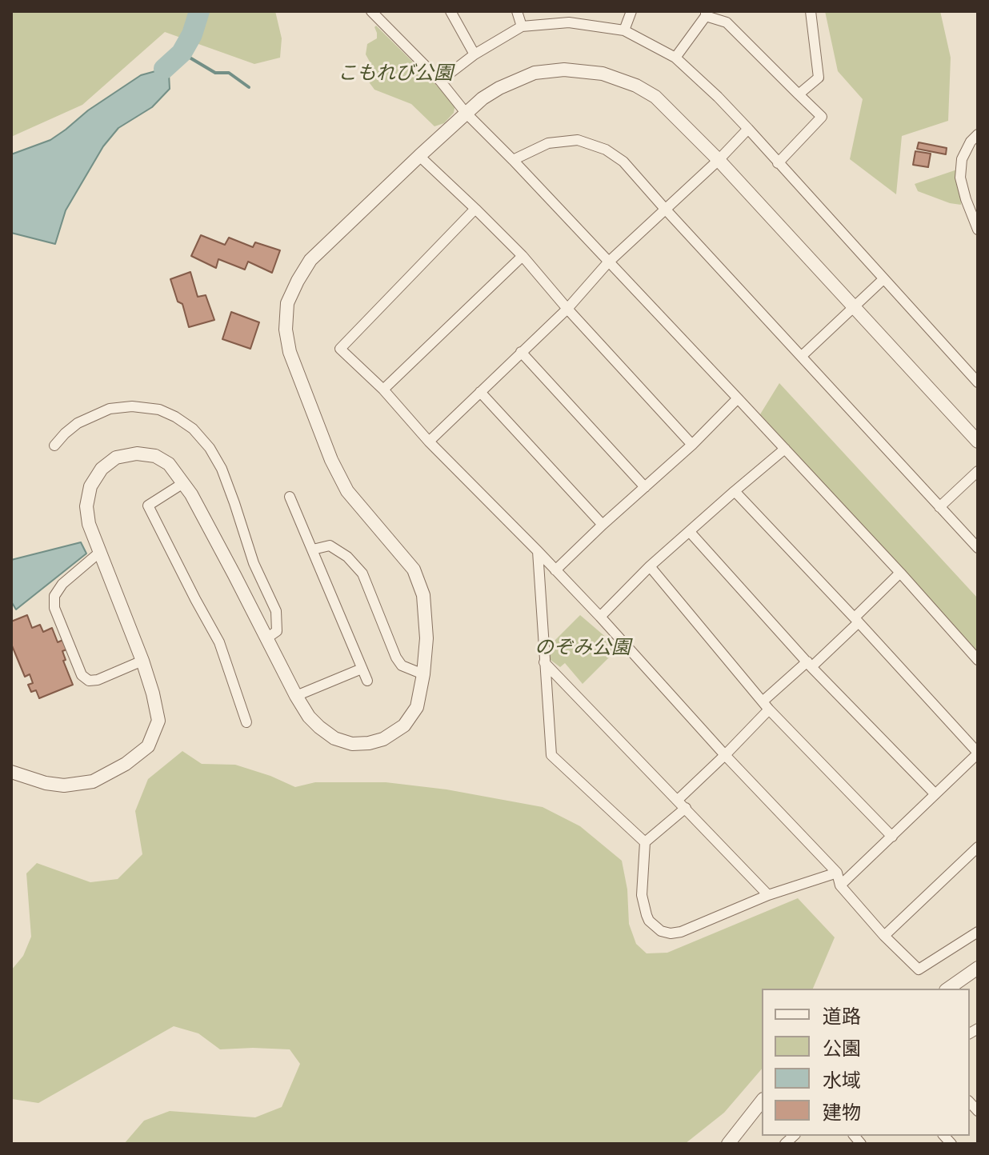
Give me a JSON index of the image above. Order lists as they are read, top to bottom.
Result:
{
  "parks": ["こもれび公園", "のぞみ公園"],
  "legend": [
    "道路",
    "公園",
    "水域",
    "建物"
  ]
}
